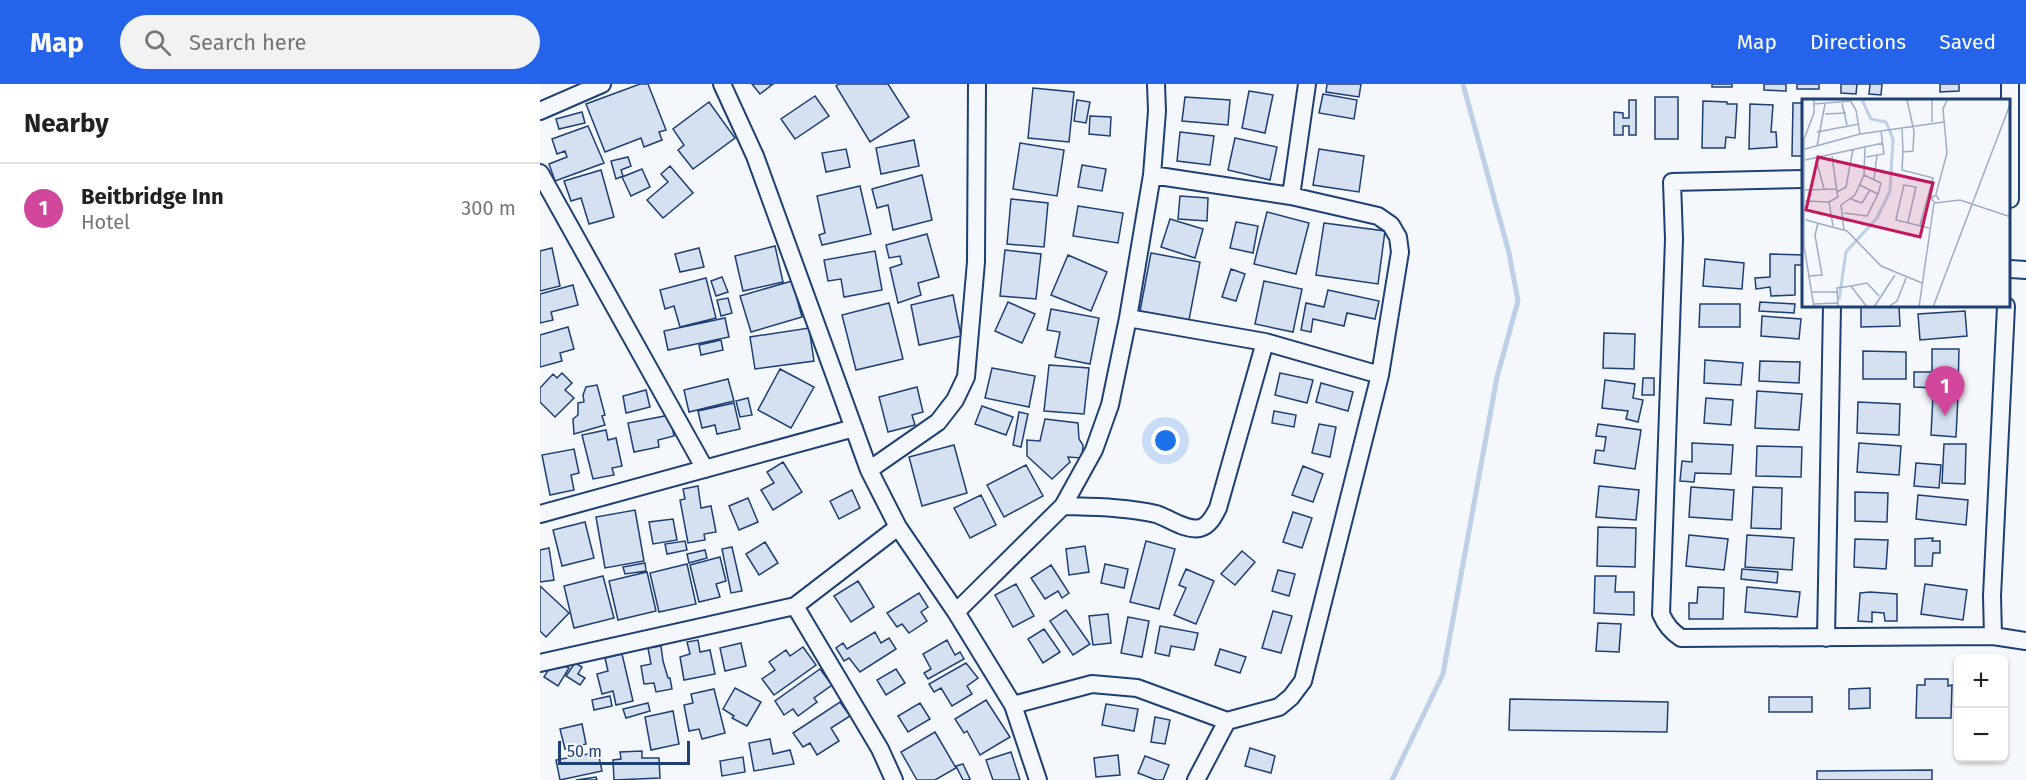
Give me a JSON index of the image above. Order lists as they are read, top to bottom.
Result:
{
  "scale_bar": "50 m",
  "page": {
    "header": "Map",
    "search": "Search here",
    "nav": ["Map", "Directions", "Saved"],
    "heading": "Nearby",
    "list": [
      {
        "mark": "1",
        "name": "Beitbridge Inn",
        "note": "Hotel",
        "value": "300 m"
      }
    ],
    "pins": "1",
    "map_buttons": ["+", "−"],
    "scale": "50 m"
  }
}
